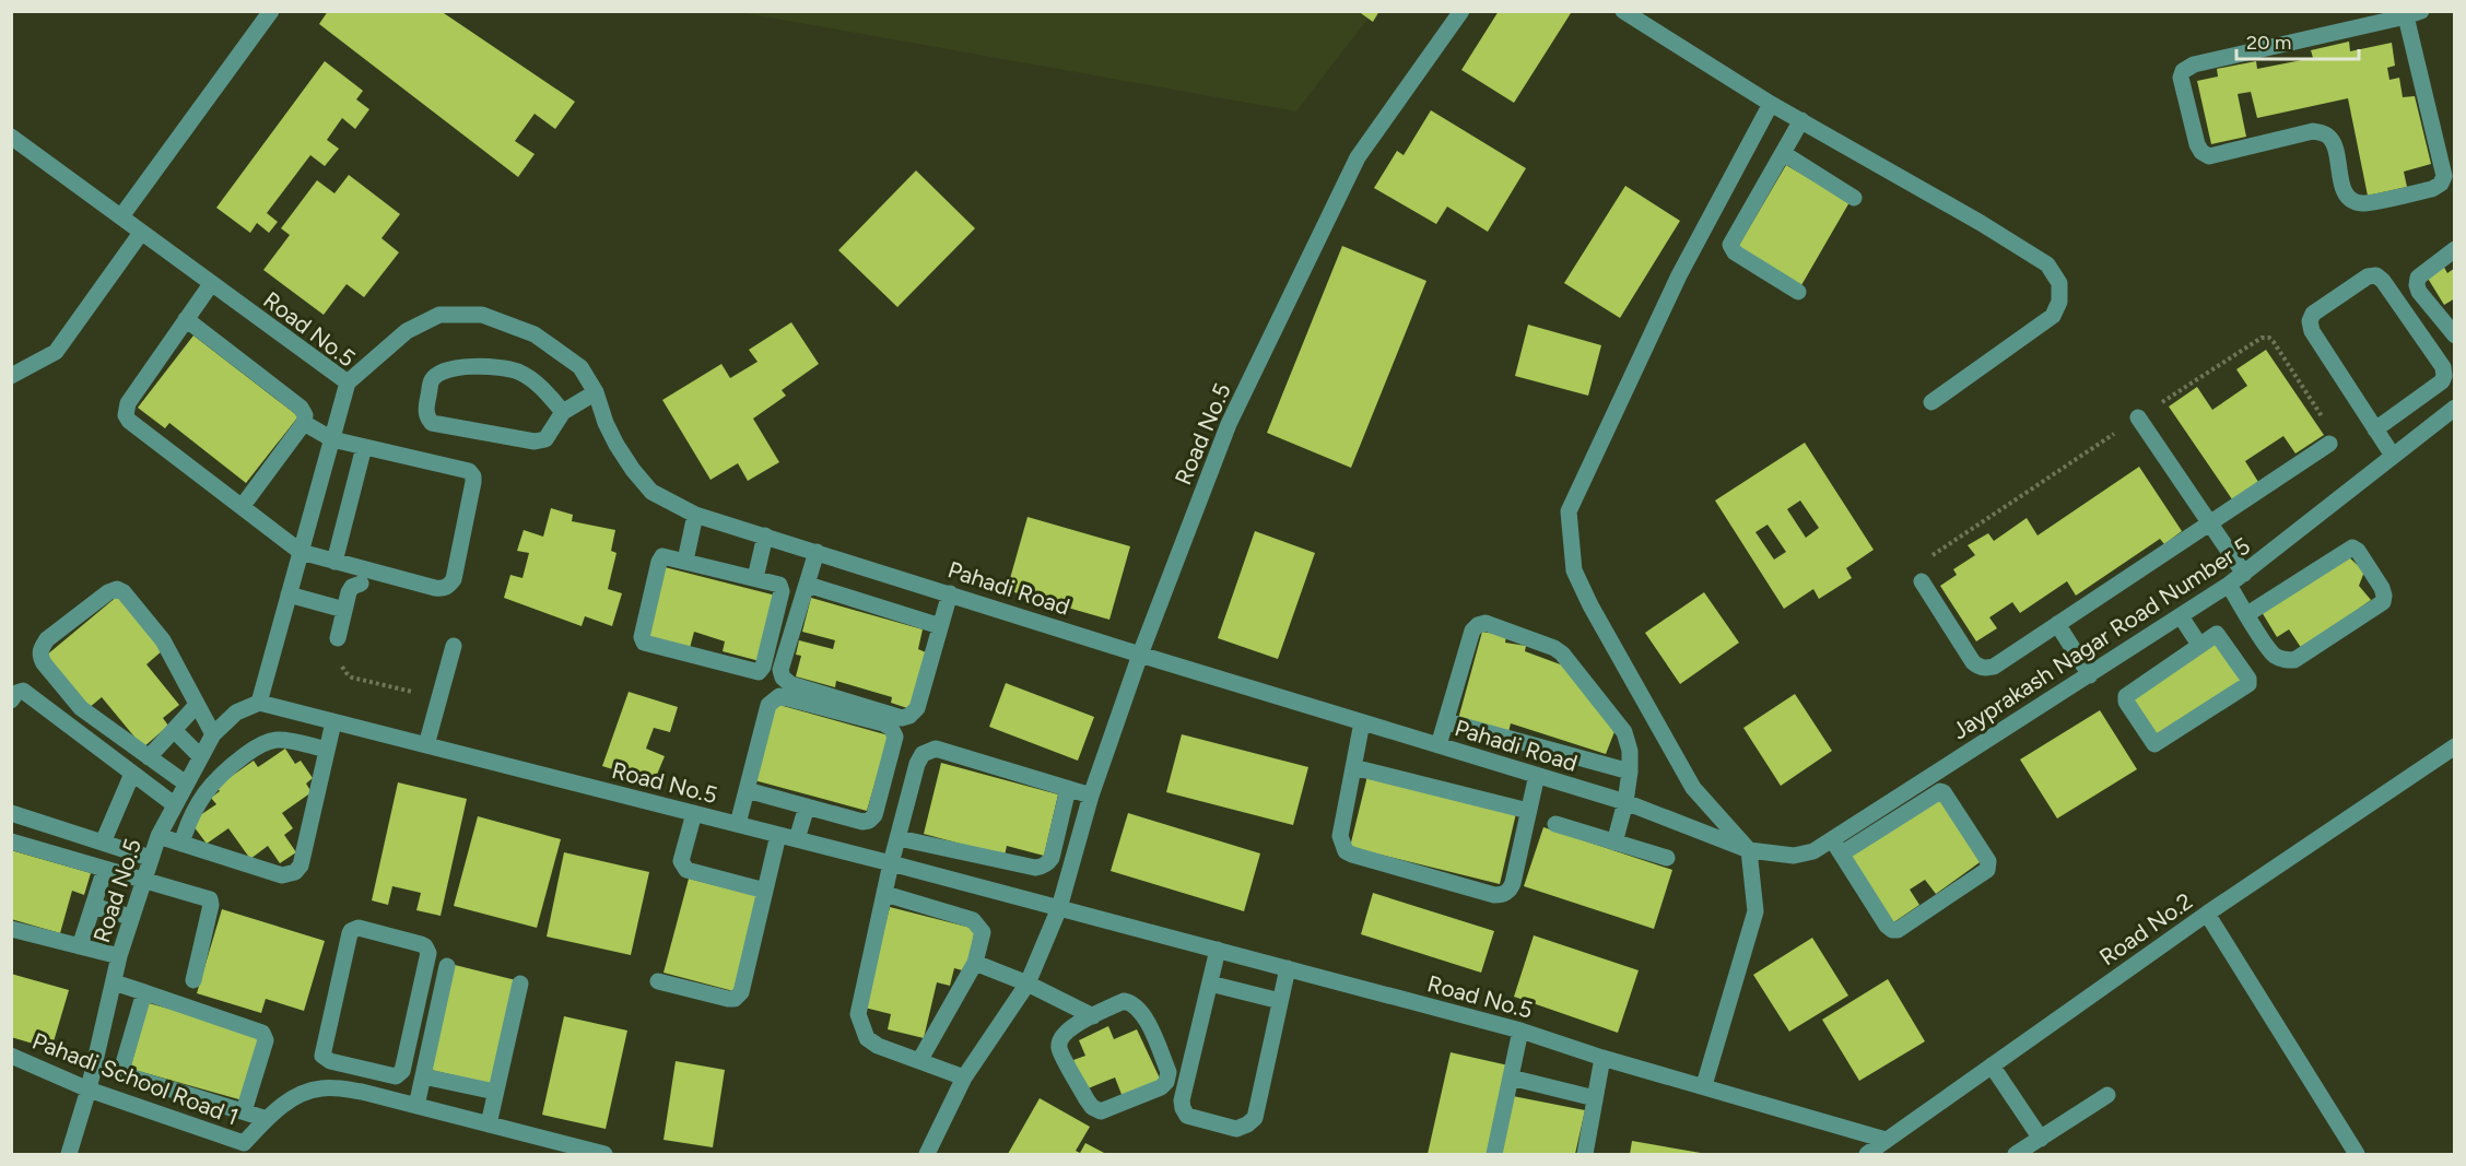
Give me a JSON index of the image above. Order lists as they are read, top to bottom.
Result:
{
  "streets": {
    "street": [
      "Road No.5",
      "Pahadi Road",
      "Jayprakash Nagar Road Number 5",
      "Road No.2",
      "Pahadi School Road 1"
    ]
  },
  "crossings": [
    ["Road No.5", "Pahadi Road"],
    ["Road No.5", "Road No.2"],
    ["Road No.5", "Pahadi School Road 1"],
    ["Pahadi Road", "Jayprakash Nagar Road Number 5"]
  ],
  "scale_bar": "20 m"
}
